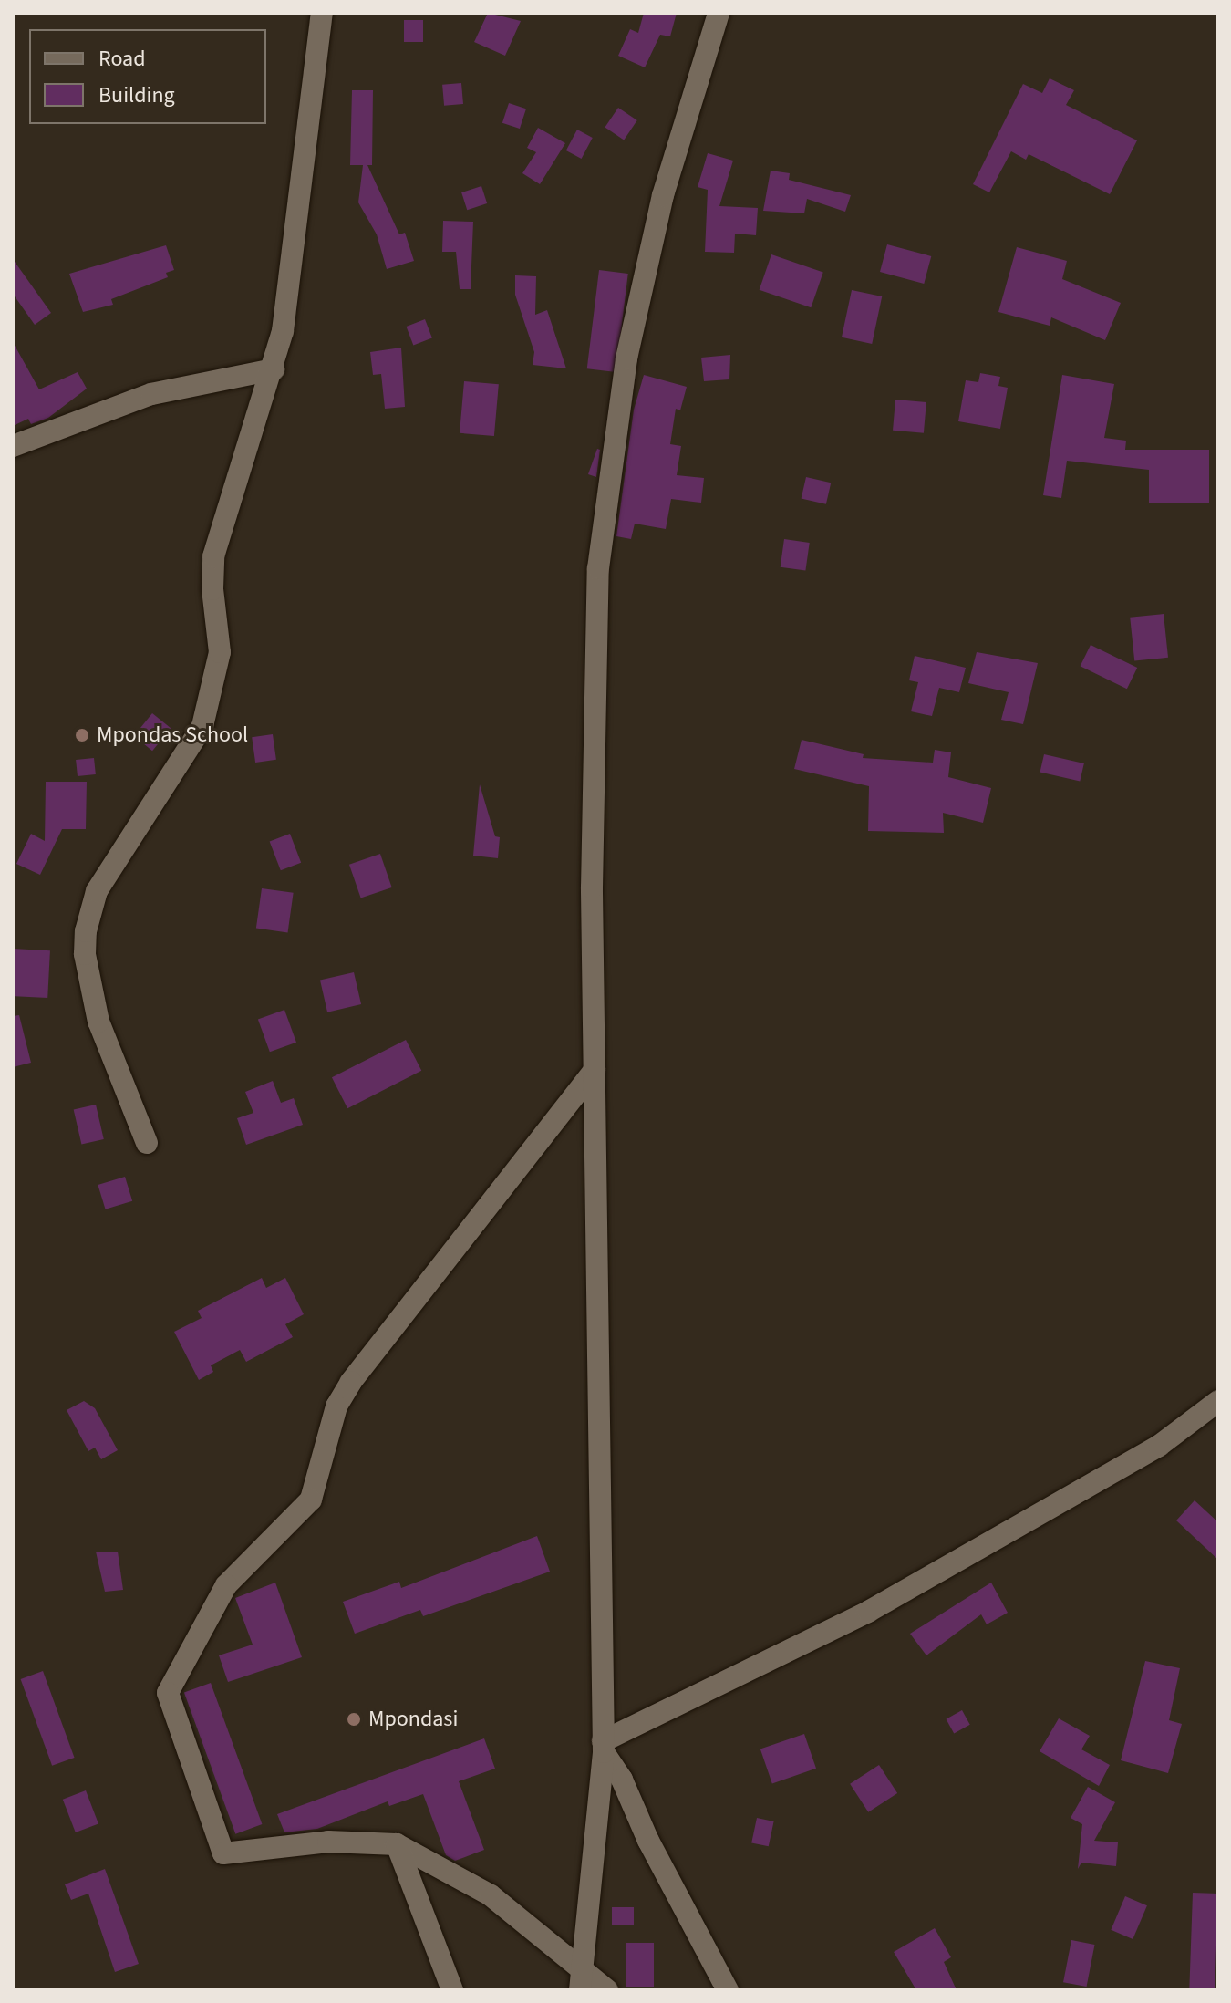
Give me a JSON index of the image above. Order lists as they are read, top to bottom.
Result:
{
  "places": ["Mpondas School", "Mpondasi"],
  "legend": ["Road", "Building"]
}
